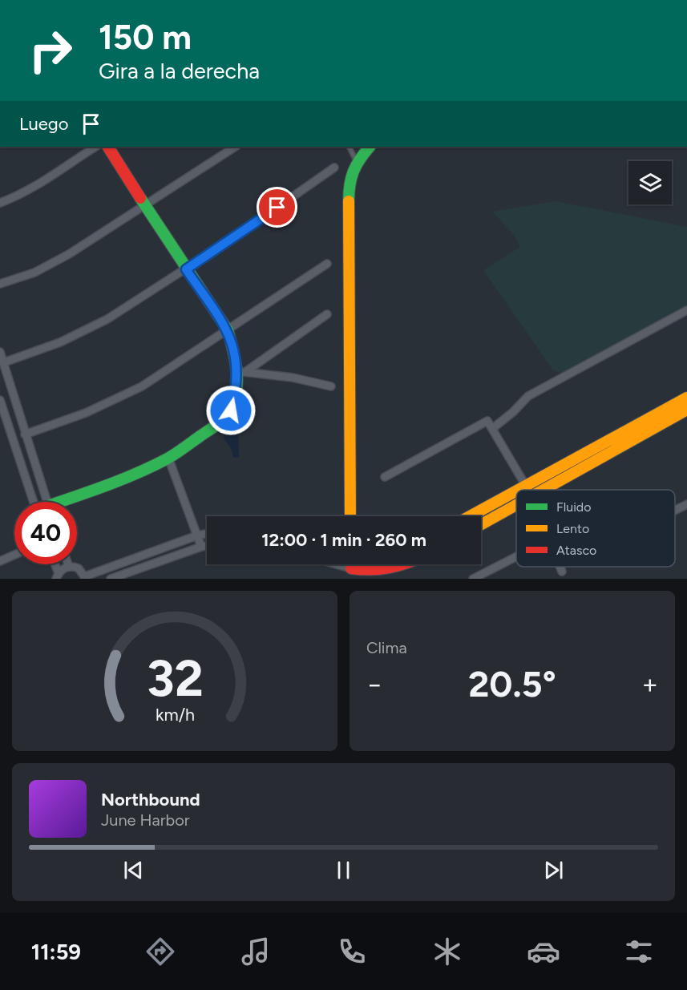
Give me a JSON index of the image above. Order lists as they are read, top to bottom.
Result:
{
  "legend": ["Fluido", "Lento", "Atasco"],
  "page": {
    "turn": ["150 m", "Gira a la derecha"],
    "then": "Luego",
    "limit": "40",
    "trip": "12:00 · 1 min · 260 m",
    "tile": "Clima",
    "heat": ["−", "20.5°", "+"],
    "song": ["Northbound", "June Harbor"],
    "tabs": "11:59",
    "gauge": ["32", "km/h"]
  }
}
